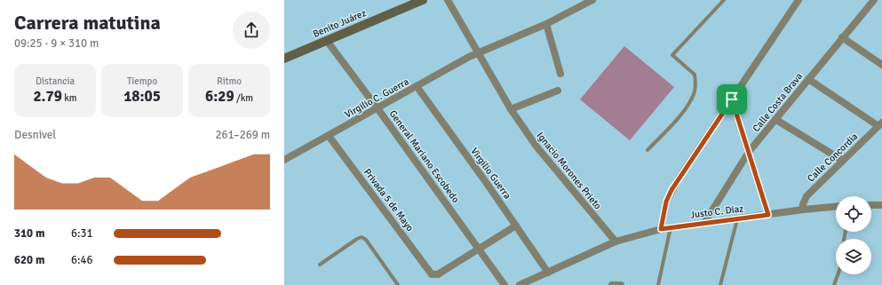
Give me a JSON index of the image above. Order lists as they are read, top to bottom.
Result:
{
  "streets": {
    "street": [
      "Benito Juárez",
      "Virgilio C. Guerra",
      "Calle Costa Brava",
      "General Mariano Escobedo",
      "Calle Concordia",
      "Ignacio Morones Prieto",
      "Virgilio Guerra",
      "Privada 5 de Mayo",
      "Justo C. Díaz"
    ]
  },
  "crossings": [
    ["Benito Juárez", "General Mariano Escobedo"],
    ["Virgilio C. Guerra", "General Mariano Escobedo"],
    ["Virgilio C. Guerra", "Ignacio Morones Prieto"],
    ["Virgilio C. Guerra", "Virgilio Guerra"],
    ["Virgilio C. Guerra", "Privada 5 de Mayo"],
    ["Calle Costa Brava", "Justo C. Díaz"],
    ["General Mariano Escobedo", "Privada 5 de Mayo"],
    ["Calle Concordia", "Justo C. Díaz"],
    ["Ignacio Morones Prieto", "Justo C. Díaz"],
    ["Virgilio Guerra", "Justo C. Díaz"]
  ],
  "page": {
    "heading": ["Carrera matutina", "09:25 · 9 × 310 m"],
    "stats": [
      ["Distancia", "2.79 km"],
      ["Tiempo", "18:05"],
      ["Ritmo", "6:29 /km"]
    ],
    "chart": ["Desnivel", "261–269 m"],
    "list": [
      {
        "name": "310 m",
        "note": "6:31"
      },
      {
        "name": "620 m",
        "note": "6:46"
      }
    ]
  }
}
